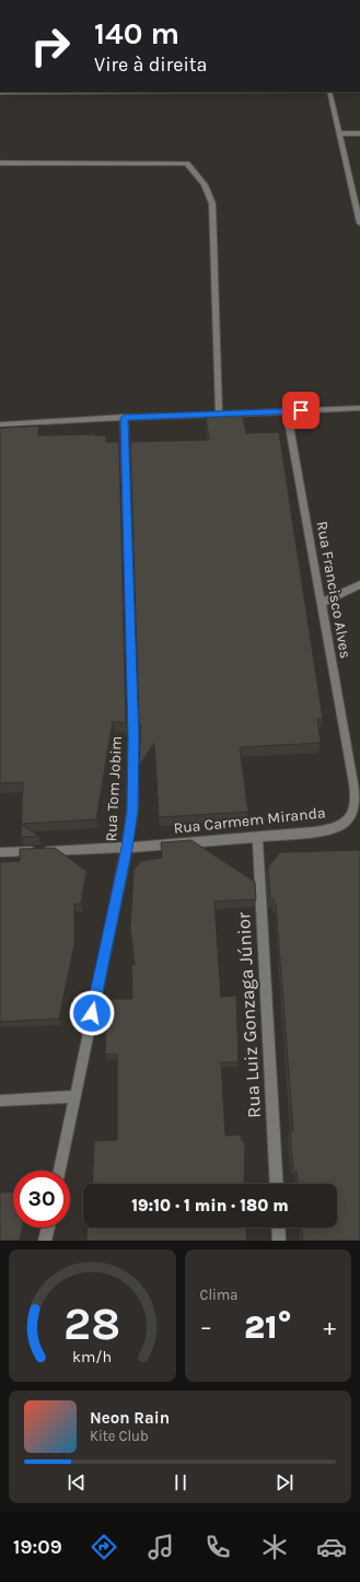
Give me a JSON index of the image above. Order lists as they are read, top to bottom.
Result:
{
  "streets": {
    "street": [
      "Rua Francisco Alves",
      "Rua Tom Jobim",
      "Rua Carmem Miranda",
      "Rua Luiz Gonzaga Júnior"
    ]
  },
  "crossings": [
    ["Rua Francisco Alves", "Rua Carmem Miranda"],
    ["Rua Tom Jobim", "Rua Carmem Miranda"],
    ["Rua Carmem Miranda", "Rua Luiz Gonzaga Júnior"]
  ],
  "page": {
    "turn": ["140 m", "Vire à direita"],
    "limit": "30",
    "trip": "19:10 · 1 min · 180 m",
    "tile": "Clima",
    "heat": ["−", "21°", "+"],
    "song": ["Neon Rain", "Kite Club"],
    "tabs": "19:09",
    "gauge": ["28", "km/h"]
  }
}
